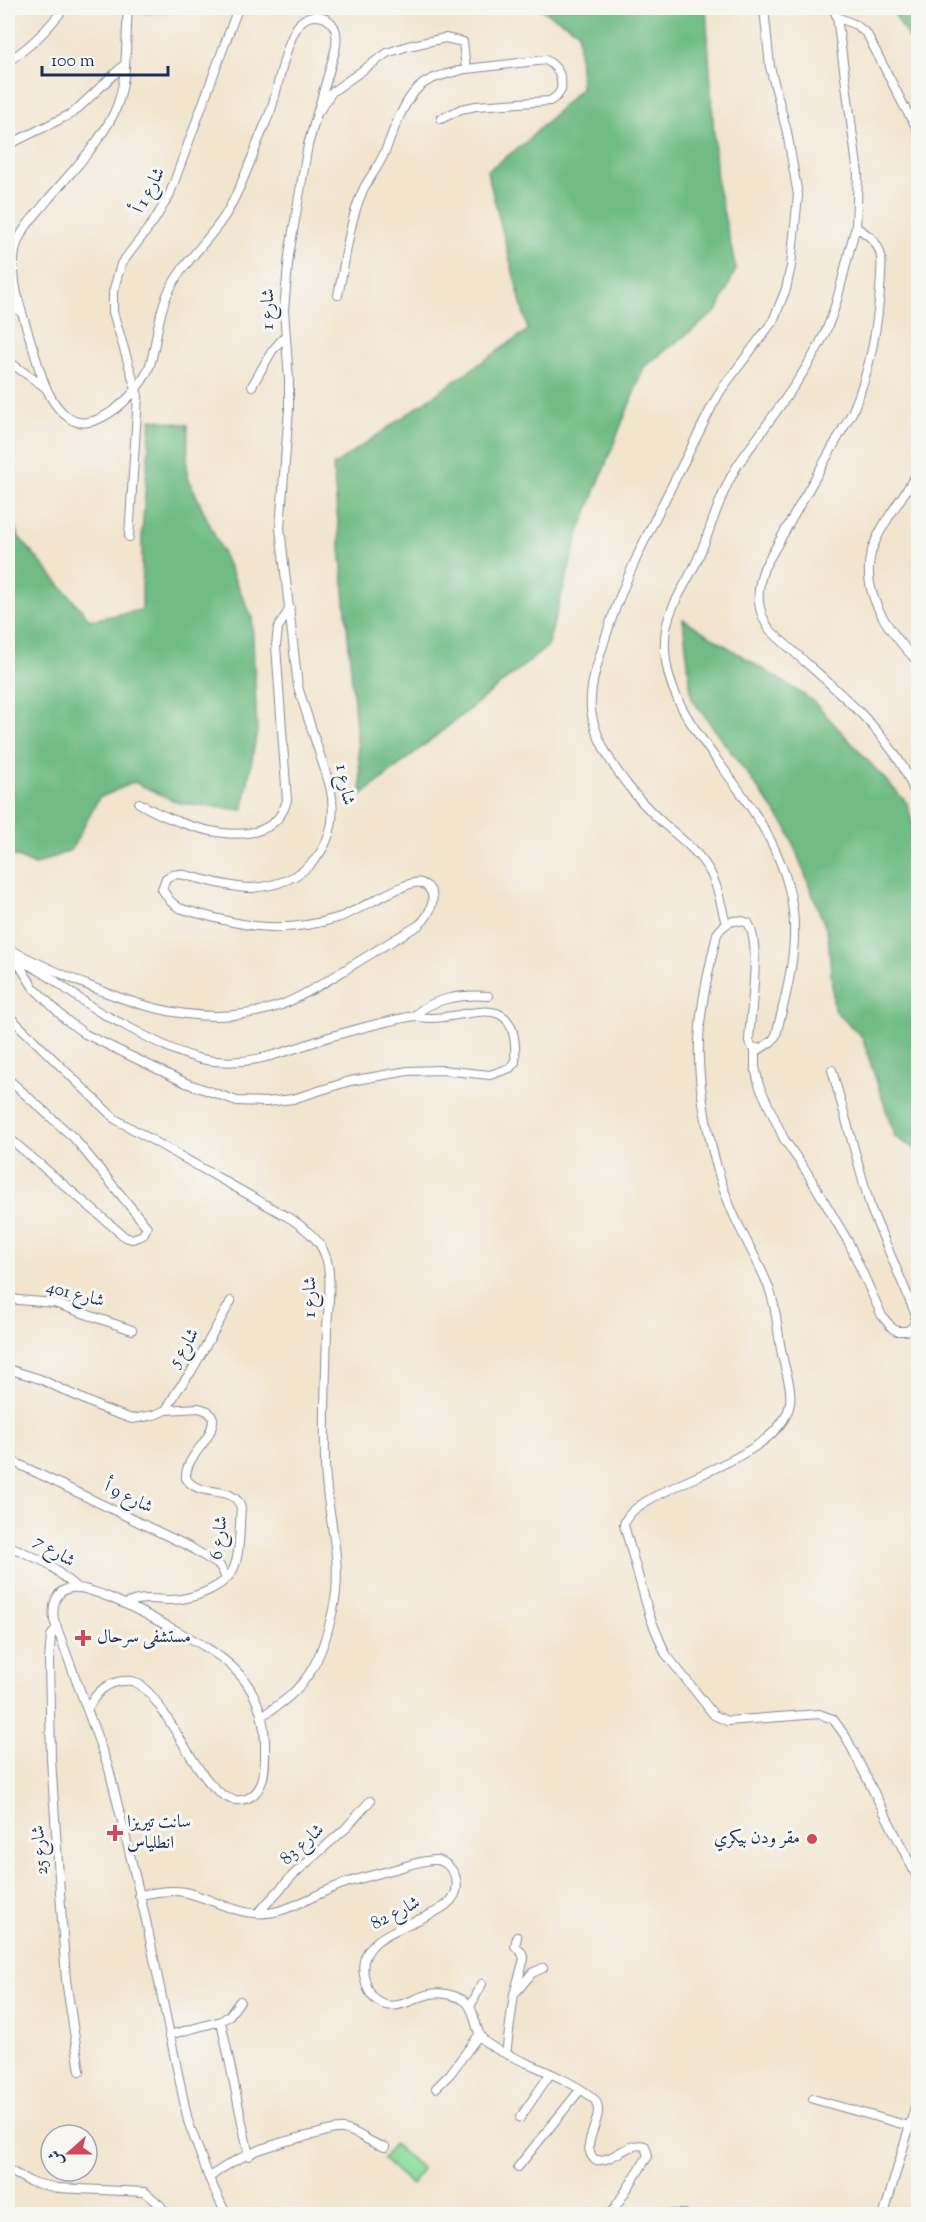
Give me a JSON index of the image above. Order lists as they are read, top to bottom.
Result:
{
  "streets": {
    "street": [
      "شارع 1 أ",
      "شارع 1",
      "شارع 401",
      "شارع 5",
      "شارع 9 أ",
      "شارع 6",
      "شارع 7",
      "شارع 83",
      "شارع 25",
      "شارع 82"
    ]
  },
  "crossings": [
    ["شارع 1 أ", "شارع 1"],
    ["شارع 5", "شارع 6"],
    ["شارع 9 أ", "شارع 6"],
    ["شارع 83", "شارع 82"]
  ],
  "places": {
    "health": ["مستشفى سرحال", "سانت تيريزا انطلياس"],
    "other": ["مقر ودن بيكري"]
  },
  "scale_bar": "100 m",
  "north": "left"
}
